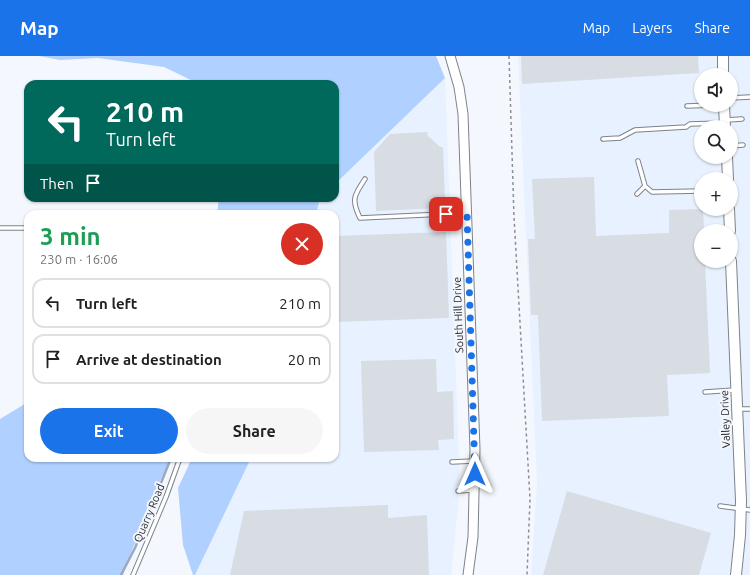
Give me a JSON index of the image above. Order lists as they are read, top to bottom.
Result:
{
  "streets": {
    "main road": ["Valley Drive"],
    "street": ["South Hill Drive"],
    "lane": ["Quarry Road"]
  },
  "page": {
    "header": "Map",
    "nav": ["Map", "Layers", "Share"],
    "map_buttons": ["+", "−"],
    "turn": ["210 m", "Turn left"],
    "then": "Then",
    "heading": ["3 min", "230 m · 16:06"],
    "list": [
      {
        "name": "Turn left",
        "value": "210 m"
      },
      {
        "name": "Arrive at destination",
        "value": "20 m"
      }
    ],
    "buttons": ["Exit", "Share"]
  }
}
